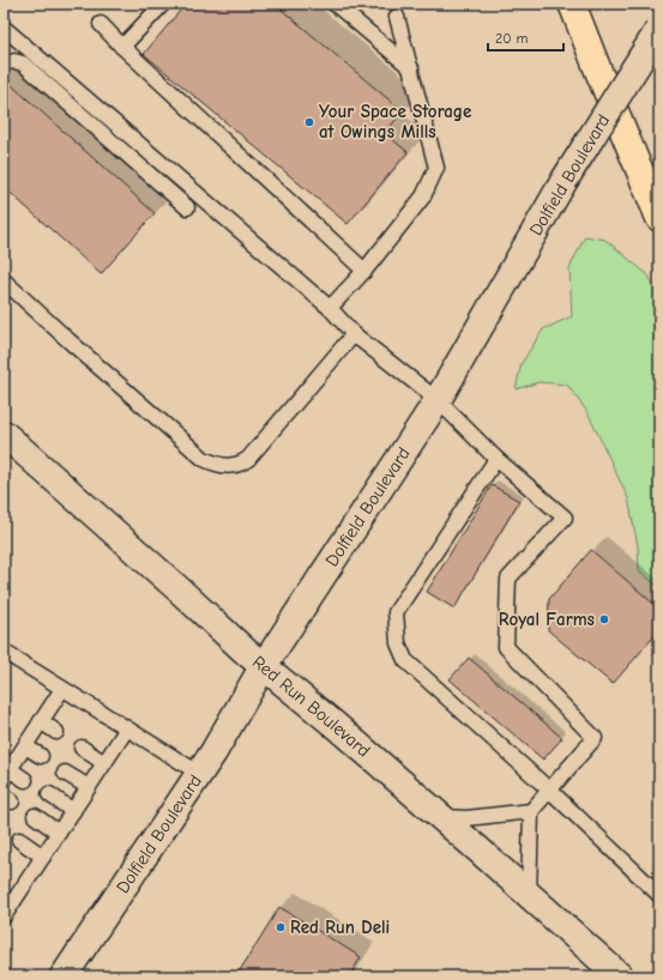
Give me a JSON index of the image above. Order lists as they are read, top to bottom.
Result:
{
  "streets": {
    "main road": ["Dolfield Boulevard", "Red Run Boulevard"]
  },
  "crossings": [
    ["Dolfield Boulevard", "Red Run Boulevard"]
  ],
  "places": ["Your Space Storage at Owings Mills", "Royal Farms", "Red Run Deli"],
  "scale_bar": "20 m"
}
